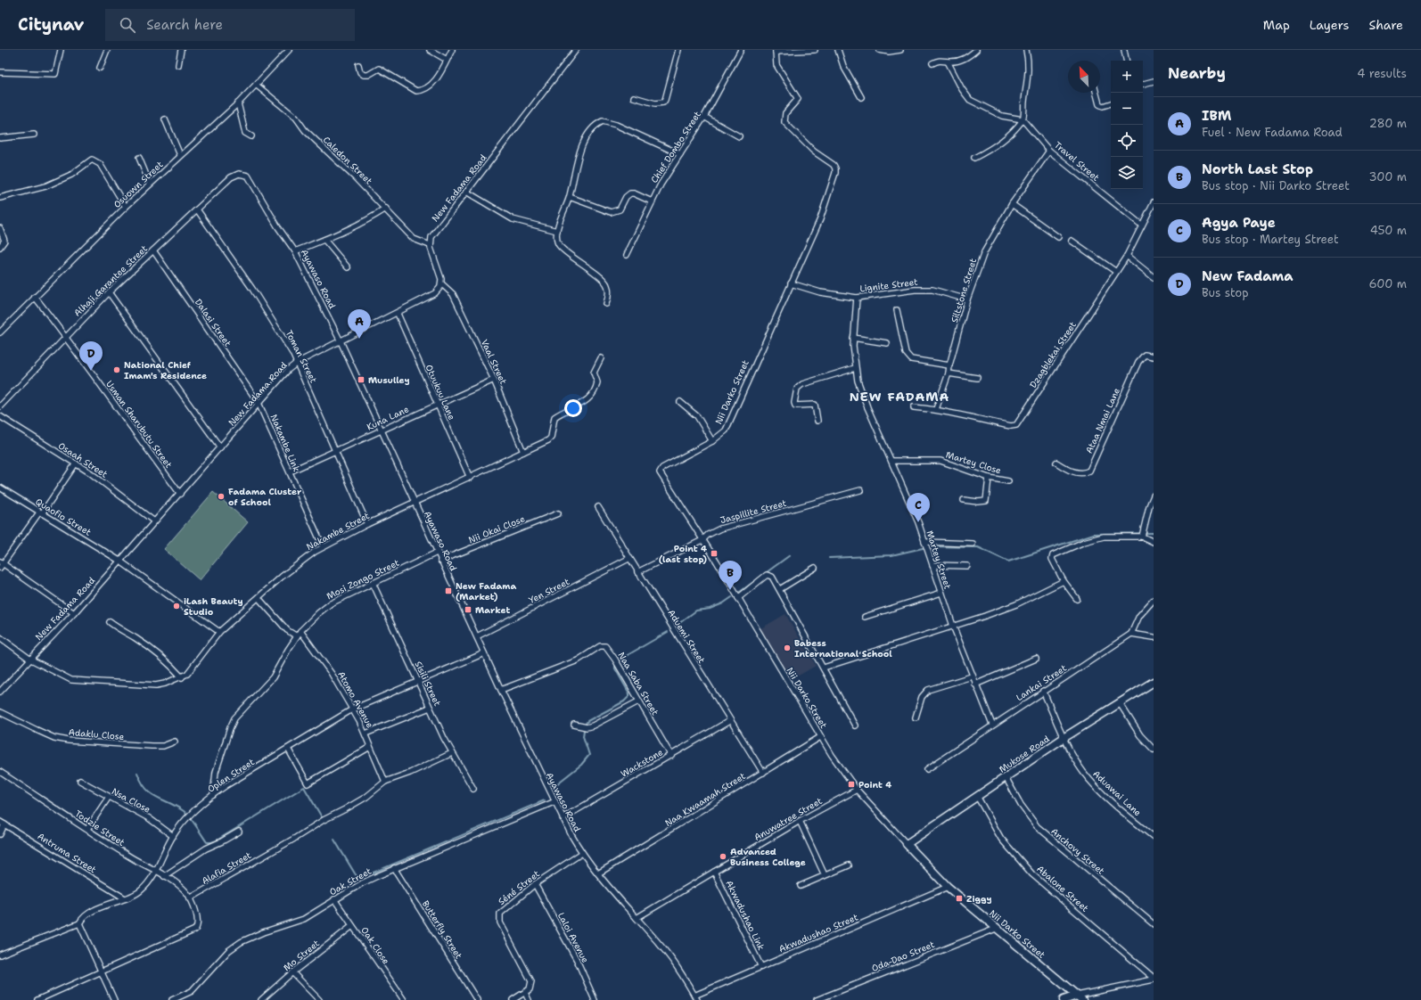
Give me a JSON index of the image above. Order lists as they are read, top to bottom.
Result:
{
  "streets": {
    "street": [
      "Chief Dombo Street",
      "Caledon Street",
      "Travel Street",
      "Osuown Street",
      "New Fadama Road",
      "Ayawaso Road",
      "Alhaji Garantee Street",
      "Lignite Street",
      "Siltstone Street",
      "Dalasi Street",
      "Dzagblekai Street",
      "Toman Street",
      "Vaal Street",
      "Otuukuu Lane",
      "Nii Darko Street",
      "Kuna Lane",
      "Ataa Nmai Lane",
      "Usman Sharubutu Street",
      "Nakambe Link",
      "Osaah Street",
      "Martey Close",
      "Jaspillite Street",
      "Quaofio Street",
      "Nii Okai Close",
      "Nakambe Street",
      "Martey Street",
      "Mosi Zongo Street",
      "Yen Street",
      "Aduemi Street",
      "Lankai Street",
      "Sisili Street",
      "Naa Saba Street",
      "Atomo Avenue",
      "Adaklu Close",
      "Mukose Road",
      "Wackstone",
      "Oplen Street",
      "Aduawai Lane",
      "Naa Kwaamah Street",
      "Nsa Close",
      "Anuwatree Street",
      "Todzie Street",
      "Anchovy Street",
      "Antruma Street",
      "Alafia Street",
      "Oak Street",
      "Séné Street",
      "Abalone Street",
      "Akwadushao Link",
      "Butterfly Street",
      "Akwadushao Street",
      "Laloi Avenue",
      "Oak Close",
      "Mo Street",
      "Oda-Dao Street"
    ]
  },
  "crossings": [
    ["Caledon Street", "Osuown Street"],
    ["Caledon Street", "New Fadama Road"],
    ["Travel Street", "Siltstone Street"],
    ["Travel Street", "Dzagblekai Street"],
    ["Osuown Street", "Usman Sharubutu Street"],
    ["New Fadama Road", "Ayawaso Road"],
    ["New Fadama Road", "Dalasi Street"],
    ["New Fadama Road", "Toman Street"],
    ["New Fadama Road", "Vaal Street"],
    ["New Fadama Road", "Otuukuu Lane"],
    ["New Fadama Road", "Usman Sharubutu Street"],
    ["New Fadama Road", "Nakambe Link"],
    ["New Fadama Road", "Osaah Street"],
    ["New Fadama Road", "Quaofio Street"],
    ["New Fadama Road", "Nakambe Street"],
    ["Ayawaso Road", "Alhaji Garantee Street"],
    ["Ayawaso Road", "Kuna Lane"],
    ["Ayawaso Road", "Nii Okai Close"],
    ["Ayawaso Road", "Nakambe Street"],
    ["Ayawaso Road", "Mosi Zongo Street"],
    ["Ayawaso Road", "Yen Street"],
    ["Ayawaso Road", "Naa Saba Street"],
    ["Ayawaso Road", "Wackstone"],
    ["Ayawaso Road", "Oplen Street"],
    ["Ayawaso Road", "Naa Kwaamah Street"],
    ["Ayawaso Road", "Anuwatree Street"],
    ["Ayawaso Road", "Oak Street"],
    ["Ayawaso Road", "Séné Street"],
    ["Ayawaso Road", "Akwadushao Street"],
    ["Alhaji Garantee Street", "Dalasi Street"],
    ["Alhaji Garantee Street", "Toman Street"],
    ["Alhaji Garantee Street", "Usman Sharubutu Street"],
    ["Lignite Street", "Siltstone Street"],
    ["Lignite Street", "Nii Darko Street"],
    ["Lignite Street", "Martey Street"],
    ["Siltstone Street", "Dzagblekai Street"],
    ["Dalasi Street", "Nakambe Link"],
    ["Toman Street", "Kuna Lane"],
    ["Toman Street", "Nakambe Street"],
    ["Vaal Street", "Kuna Lane"],
    ["Vaal Street", "Nakambe Street"],
    ["Otuukuu Lane", "Kuna Lane"],
    ["Otuukuu Lane", "Nakambe Street"],
    ["Nii Darko Street", "Jaspillite Street"],
    ["Nii Darko Street", "Mukose Road"],
    ["Nii Darko Street", "Naa Kwaamah Street"],
    ["Nii Darko Street", "Anuwatree Street"],
    ["Nii Darko Street", "Akwadushao Street"],
    ["Nii Darko Street", "Oda-Dao Street"],
    ["Kuna Lane", "Nakambe Link"],
    ["Nakambe Link", "Nakambe Street"],
    ["Martey Close", "Martey Street"],
    ["Jaspillite Street", "Aduemi Street"],
    ["Quaofio Street", "Nakambe Street"],
    ["Nakambe Street", "Atomo Avenue"],
    ["Martey Street", "Lankai Street"],
    ["Mosi Zongo Street", "Sisili Street"],
    ["Mosi Zongo Street", "Atomo Avenue"],
    ["Mosi Zongo Street", "Oplen Street"],
    ["Yen Street", "Aduemi Street"],
    ["Aduemi Street", "Wackstone"],
    ["Aduemi Street", "Naa Kwaamah Street"],
    ["Lankai Street", "Aduawai Lane"],
    ["Sisili Street", "Oplen Street"],
    ["Sisili Street", "Alafia Street"],
    ["Naa Saba Street", "Wackstone"],
    ["Atomo Avenue", "Oplen Street"],
    ["Atomo Avenue", "Alafia Street"],
    ["Mukose Road", "Aduawai Lane"],
    ["Mukose Road", "Anchovy Street"],
    ["Mukose Road", "Abalone Street"],
    ["Oplen Street", "Nsa Close"],
    ["Oplen Street", "Todzie Street"],
    ["Oplen Street", "Antruma Street"],
    ["Anuwatree Street", "Akwadushao Link"],
    ["Todzie Street", "Alafia Street"],
    ["Oak Street", "Butterfly Street"],
    ["Oak Street", "Oak Close"],
    ["Séné Street", "Laloi Avenue"],
    ["Akwadushao Link", "Akwadushao Street"],
    ["Oak Close", "Mo Street"]
  ],
  "districts": ["NEW FADAMA"],
  "places": {
    "other": [
      "National Chief Imam's Residence",
      "Fadama Cluster of School",
      "iLash Beauty Studio",
      "Babess International School",
      "Advanced Business College"
    ],
    "transit": [
      "Musulley",
      "Point 4 (last stop)",
      "New Fadama (Market)",
      "Market",
      "Point 4",
      "Ziggy"
    ]
  },
  "north": "top left",
  "page": {
    "header": "Citynav",
    "search": "Search here",
    "nav": ["Map", "Layers", "Share"],
    "heading": ["Nearby", "4 results"],
    "map_buttons": ["+", "−"],
    "list": [
      {
        "mark": "A",
        "name": "IBM",
        "note": "Fuel · New Fadama Road",
        "value": "280 m"
      },
      {
        "mark": "B",
        "name": "North Last Stop",
        "note": "Bus stop · Nii Darko Street",
        "value": "300 m"
      },
      {
        "mark": "C",
        "name": "Agya Paye",
        "note": "Bus stop · Martey Street",
        "value": "450 m"
      },
      {
        "mark": "D",
        "name": "New Fadama",
        "note": "Bus stop",
        "value": "600 m"
      }
    ],
    "pins": [
      "A",
      "D",
      "C",
      "B"
    ]
  }
}
